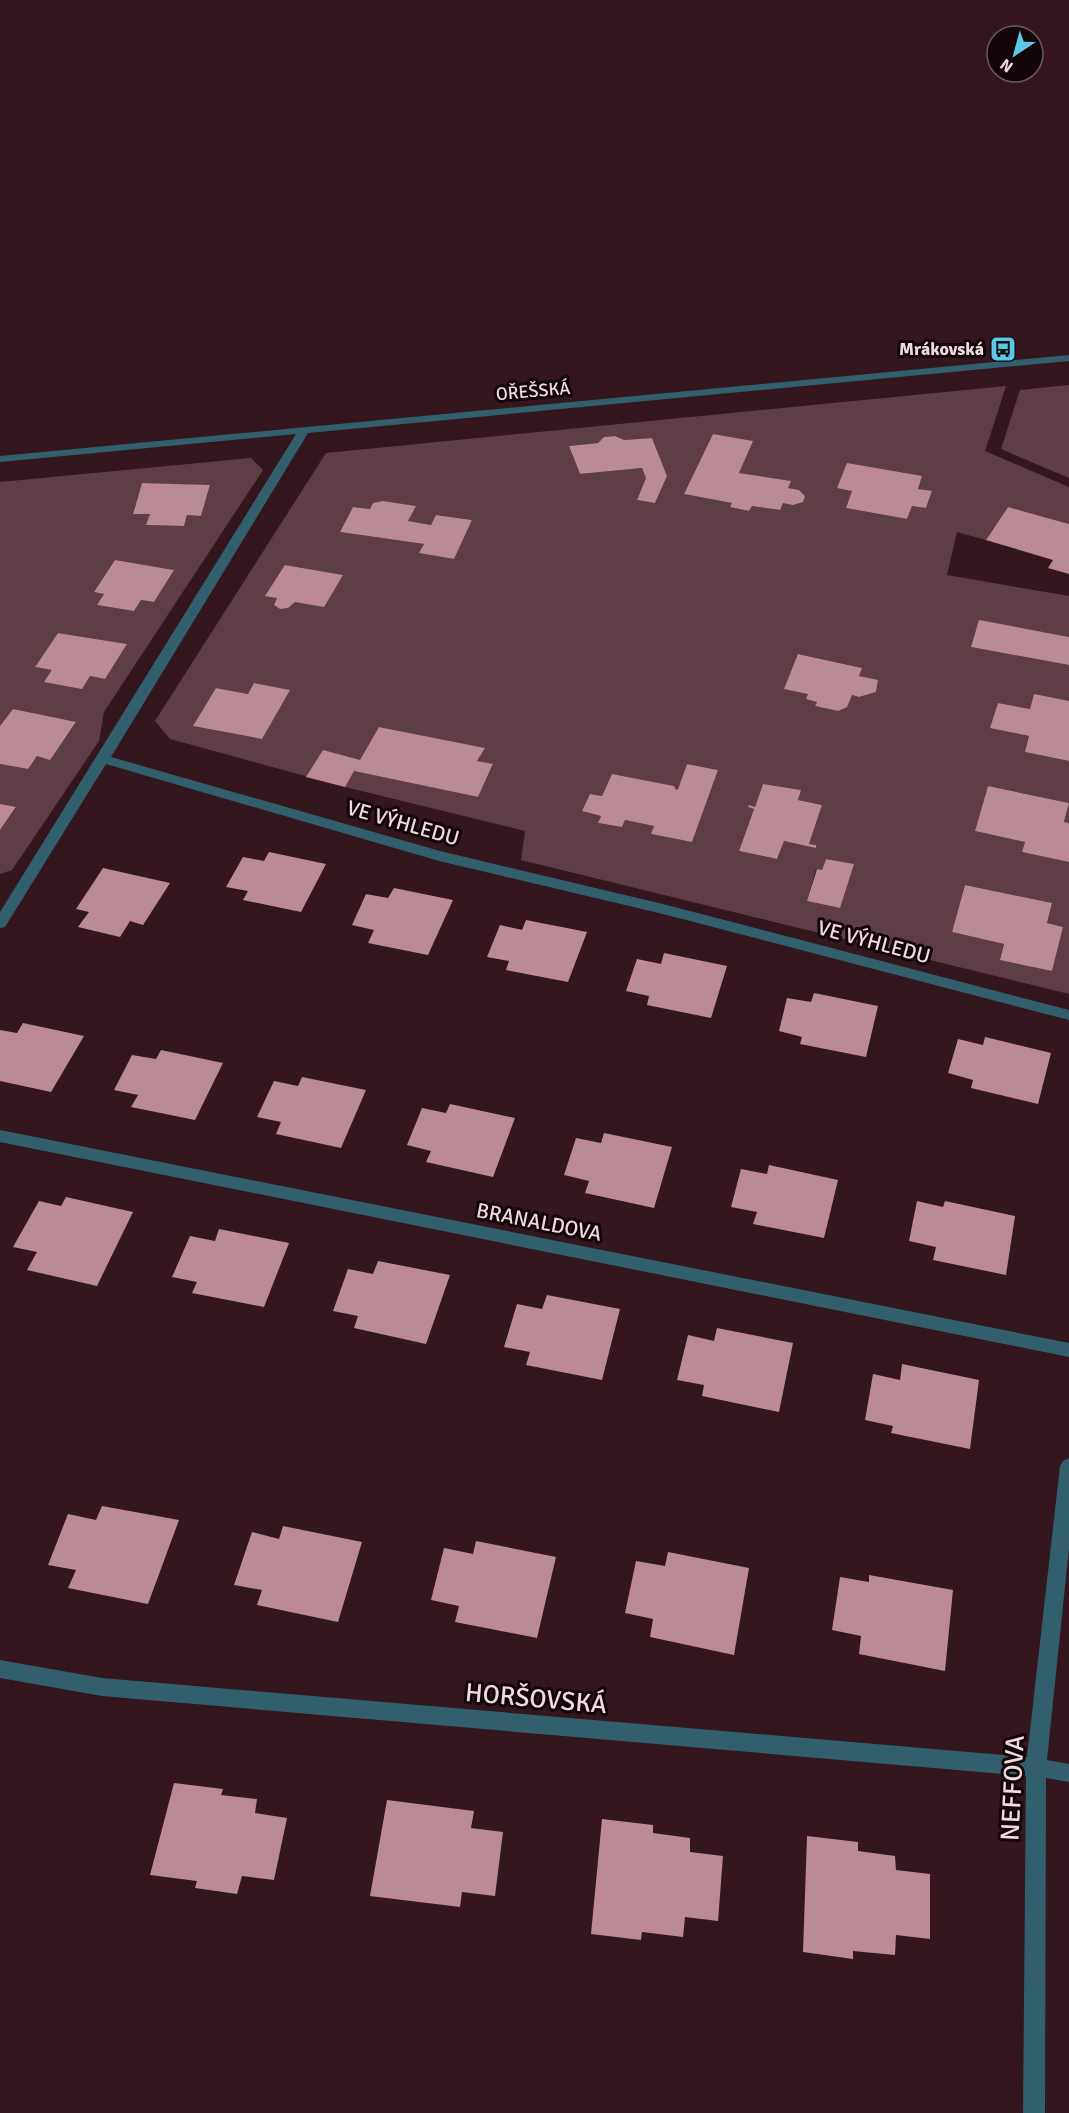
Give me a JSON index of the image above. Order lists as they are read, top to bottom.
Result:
{
  "streets": {
    "street": [
      "OŘEŠSKÁ",
      "VE VÝHLEDU",
      "BRANALDOVA",
      "HORŠOVSKÁ",
      "NEFFOVA"
    ]
  },
  "crossings": [
    ["HORŠOVSKÁ", "NEFFOVA"]
  ],
  "places": {
    "bus stop": ["Mrákovská"]
  },
  "north": "bottom left"
}
